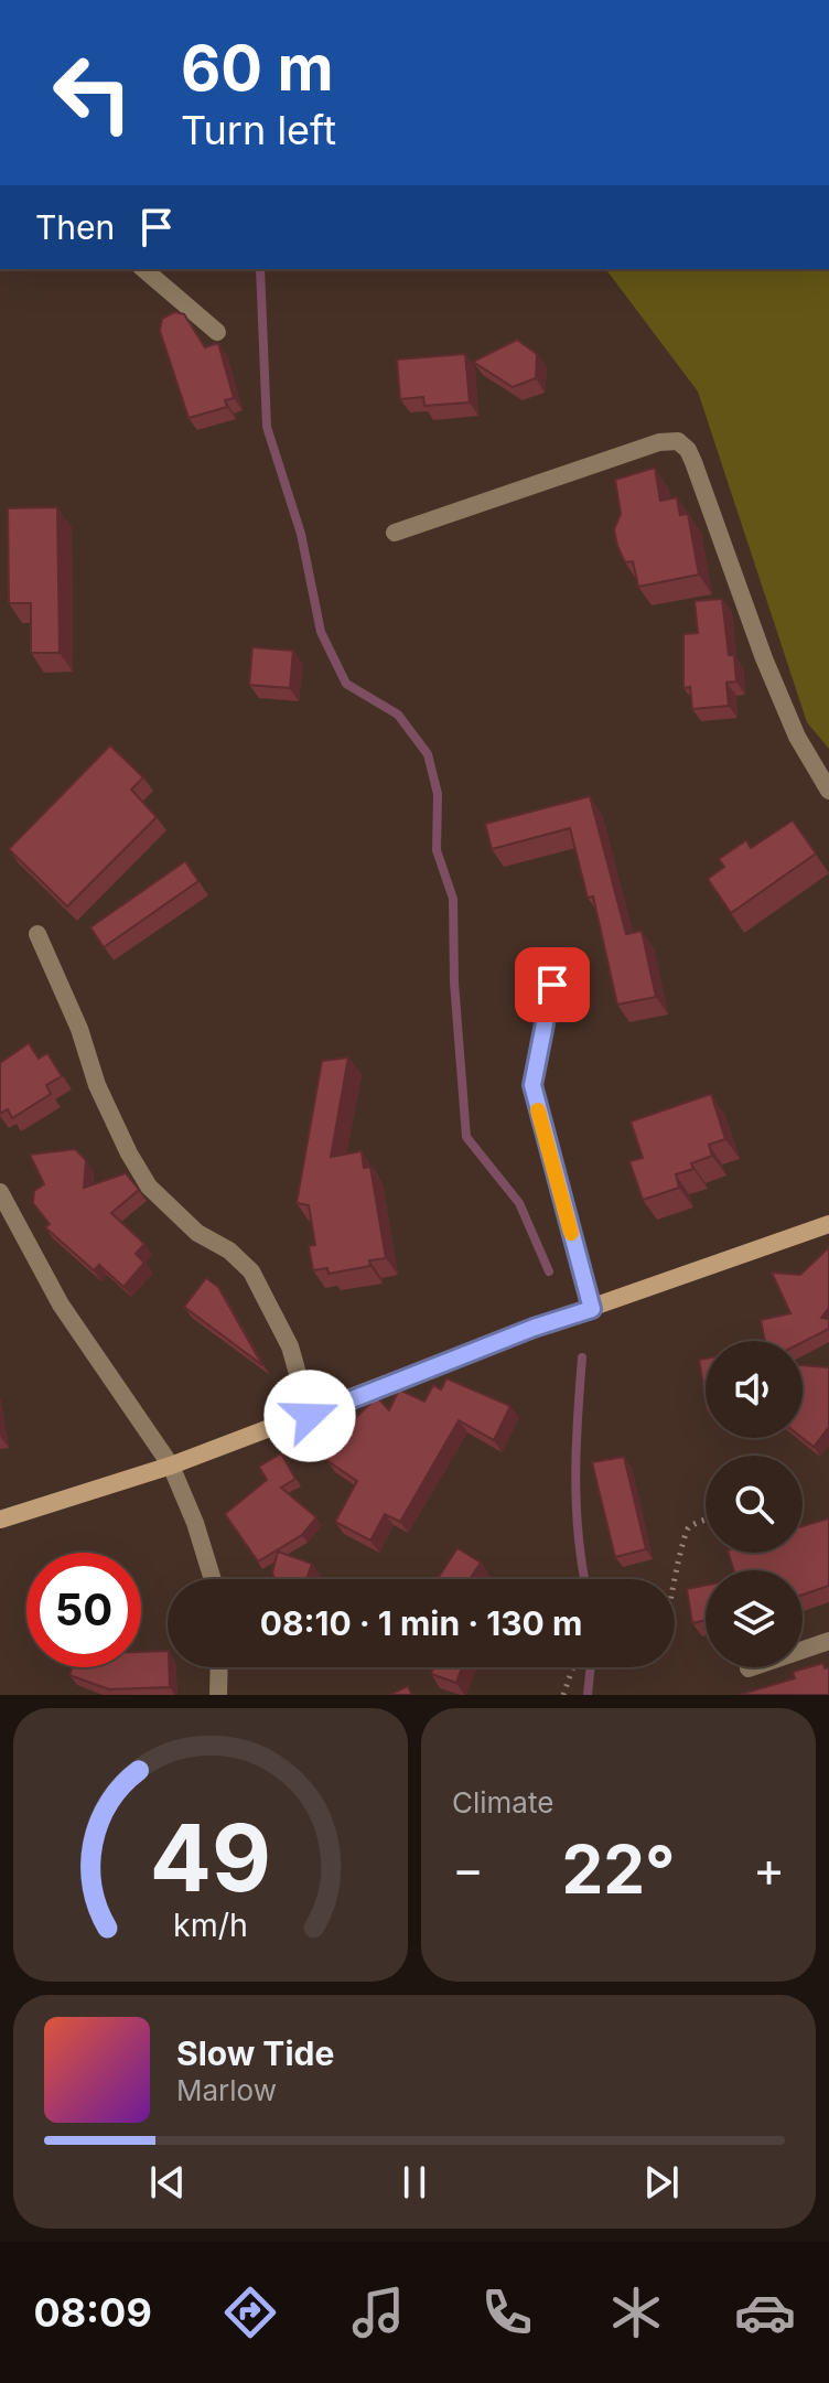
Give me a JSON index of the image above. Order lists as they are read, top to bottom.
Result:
{
  "page": {
    "turn": ["60 m", "Turn left"],
    "then": "Then",
    "limit": "50",
    "trip": "08:10 · 1 min · 130 m",
    "tile": "Climate",
    "heat": ["−", "22°", "+"],
    "song": ["Slow Tide", "Marlow"],
    "tabs": "08:09",
    "gauge": ["49", "km/h"]
  }
}
